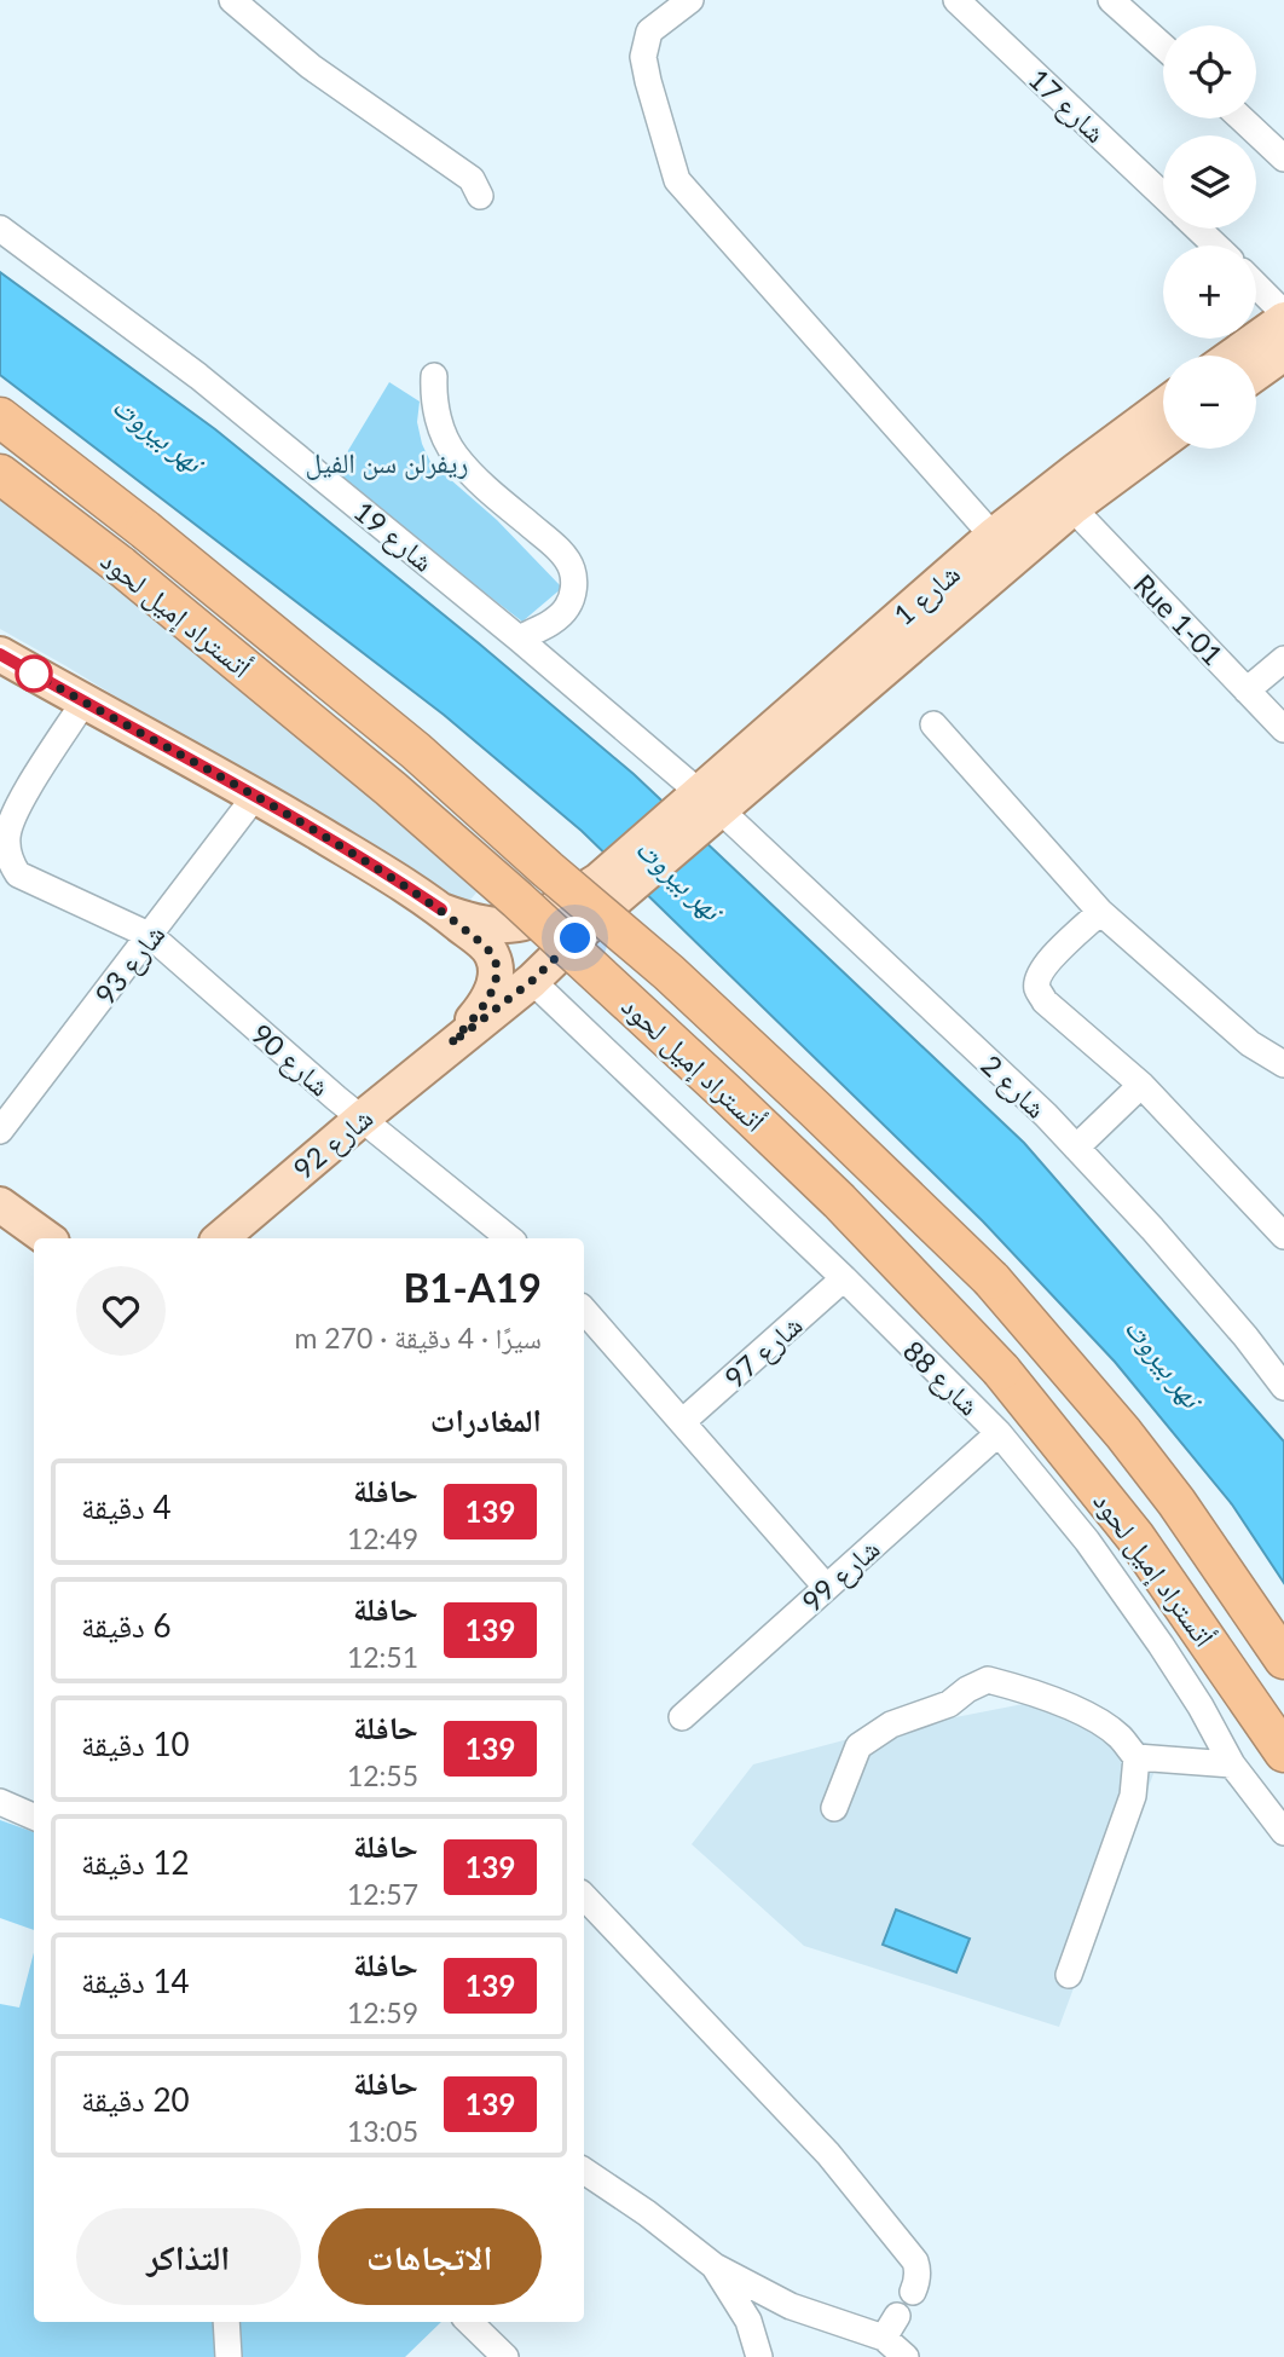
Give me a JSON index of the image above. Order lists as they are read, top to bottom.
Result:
{
  "streets": {
    "highway": ["أتستراد إميل لحود"],
    "main road": ["شارع 1", "شارع 92"],
    "street": [
      "شارع 17",
      "شارع 19",
      "Rue 1-01",
      "شارع 93",
      "شارع 90",
      "شارع 2",
      "شارع 97",
      "شارع 88",
      "شارع 99"
    ]
  },
  "crossings": [
    ["شارع 19", "شارع 1"],
    ["شارع 19", "شارع 2"],
    ["شارع 1", "Rue 1-01"],
    ["شارع 1", "شارع 2"],
    ["شارع 93", "شارع 90"],
    ["شارع 90", "شارع 92"],
    ["شارع 97", "شارع 88"],
    ["شارع 88", "شارع 99"]
  ],
  "water": ["نهر بيروت"],
  "parks": ["ريفرلن سن الفيل"],
  "lines": ["bus line 139"],
  "page": {
    "map_buttons": ["+", "−"],
    "heading": [
      ["B1-A19", "سيرًا · 4 دقيقة · 270 m"],
      "المغادرات"
    ],
    "list": [
      {
        "mark": "139",
        "name": "حافلة",
        "note": "12:49",
        "value": "4 دقيقة"
      },
      {
        "mark": "139",
        "name": "حافلة",
        "note": "12:51",
        "value": "6 دقيقة"
      },
      {
        "mark": "139",
        "name": "حافلة",
        "note": "12:55",
        "value": "10 دقيقة"
      },
      {
        "mark": "139",
        "name": "حافلة",
        "note": "12:57",
        "value": "12 دقيقة"
      },
      {
        "mark": "139",
        "name": "حافلة",
        "note": "12:59",
        "value": "14 دقيقة"
      },
      {
        "mark": "139",
        "name": "حافلة",
        "note": "13:05",
        "value": "20 دقيقة"
      }
    ],
    "buttons": ["الاتجاهات", "التذاكر"]
  }
}
